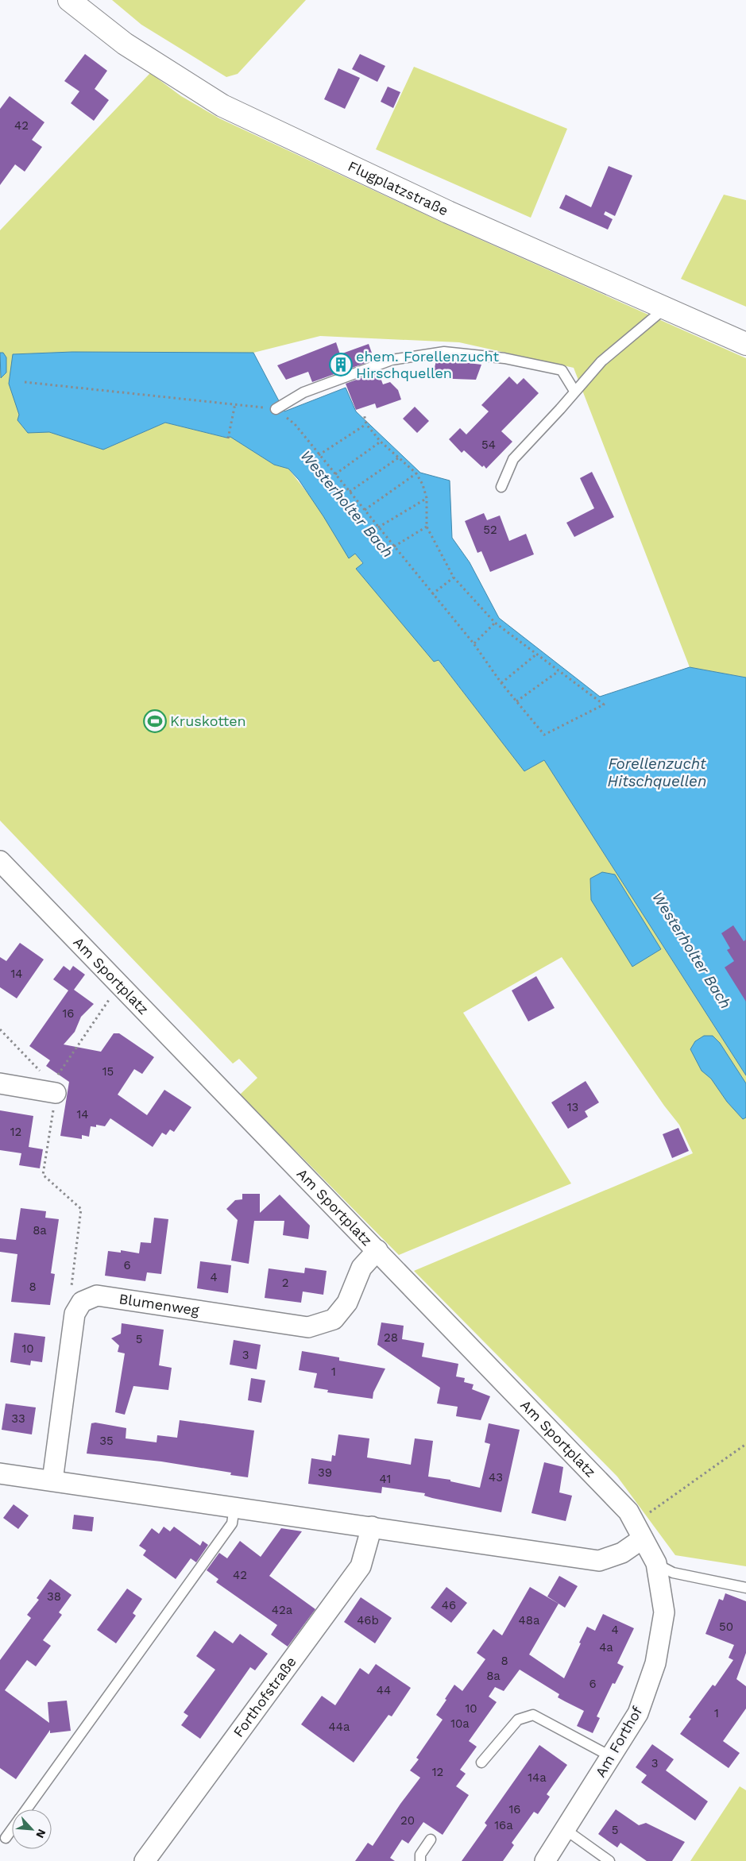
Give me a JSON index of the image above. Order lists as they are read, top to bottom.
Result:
{
  "streets": {
    "street": [
      "Flugplatzstraße",
      "Am Sportplatz",
      "Blumenweg",
      "Forthofstraße",
      "Am Forthof"
    ]
  },
  "crossings": [
    ["Am Sportplatz", "Blumenweg"],
    ["Am Sportplatz", "Am Forthof"]
  ],
  "water": ["Westerholter Bach", "Forellenzucht Hitschquellen"],
  "places": {
    "building": ["ehem. Forellenzucht Hirschquellen"],
    "sports": ["Kruskotten"]
  },
  "house_numbers": [
    "42",
    "54",
    "52",
    "14",
    "16",
    "15",
    "13",
    "14",
    "12",
    "8a",
    "6",
    "4",
    "2",
    "8",
    "28",
    "5",
    "10",
    "3",
    "1",
    "33",
    "35",
    "39",
    "43",
    "41",
    "42",
    "38",
    "46",
    "42a",
    "46b",
    "48a",
    "50",
    "4",
    "4a",
    "8",
    "8a",
    "6",
    "44",
    "10",
    "1",
    "10a",
    "44a",
    "3",
    "12",
    "14a",
    "16",
    "20",
    "16a",
    "5"
  ],
  "north": "bottom right"
}
